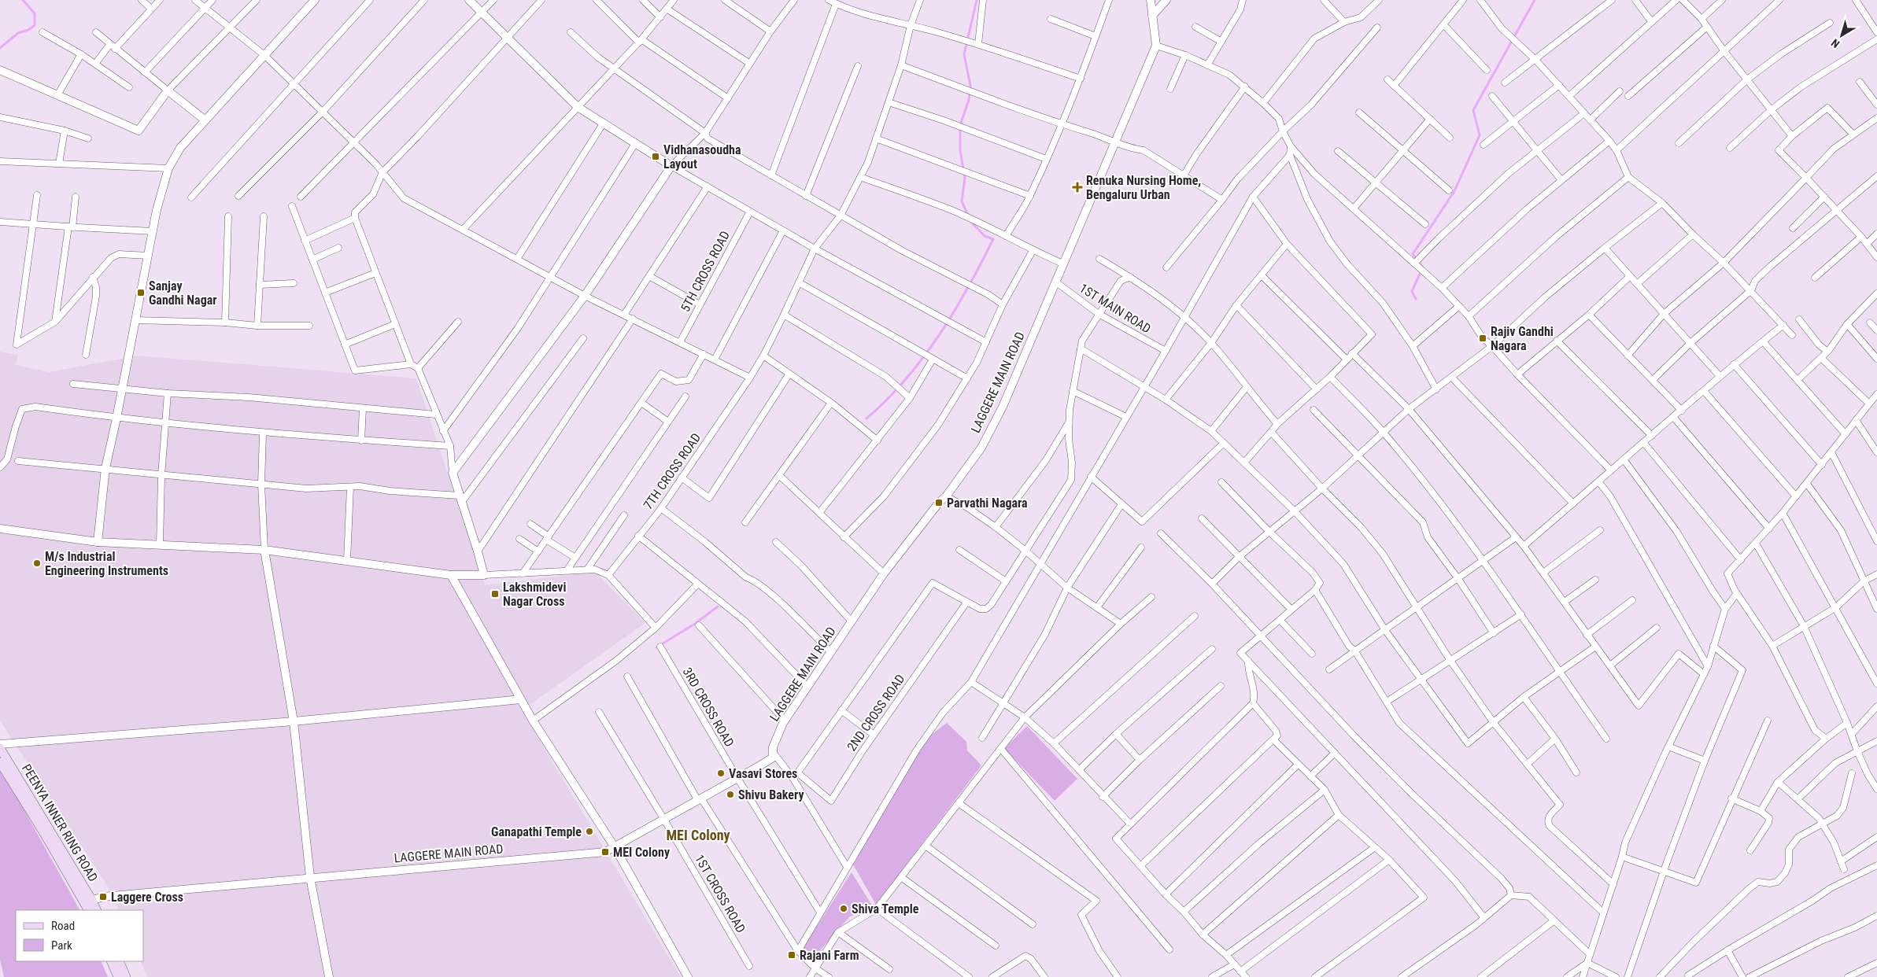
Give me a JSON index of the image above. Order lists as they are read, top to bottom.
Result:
{
  "streets": {
    "main road": ["PEENYA INNER RING ROAD"],
    "street": [
      "5TH CROSS ROAD",
      "1ST MAIN ROAD",
      "LAGGERE MAIN ROAD",
      "7TH CROSS ROAD",
      "3RD CROSS ROAD",
      "2ND CROSS ROAD",
      "1ST CROSS ROAD"
    ]
  },
  "crossings": [
    ["1ST MAIN ROAD", "LAGGERE MAIN ROAD"],
    ["LAGGERE MAIN ROAD", "3RD CROSS ROAD"],
    ["LAGGERE MAIN ROAD", "PEENYA INNER RING ROAD"],
    ["LAGGERE MAIN ROAD", "1ST CROSS ROAD"]
  ],
  "districts": ["MEI Colony"],
  "places": {
    "transit": [
      "Vidhanasoudha Layout",
      "Sanjay Gandhi Nagar",
      "Rajiv Gandhi Nagara",
      "Parvathi Nagara",
      "Lakshmidevi Nagar Cross",
      "MEI Colony",
      "Laggere Cross",
      "Rajani Farm"
    ],
    "health": ["Renuka Nursing Home, Bengaluru Urban"],
    "other": [
      "M/s Industrial Engineering Instruments",
      "Vasavi Stores",
      "Shivu Bakery",
      "Ganapathi Temple",
      "Shiva Temple"
    ]
  },
  "legend": ["Road", "Park"],
  "north": "bottom left"
}
